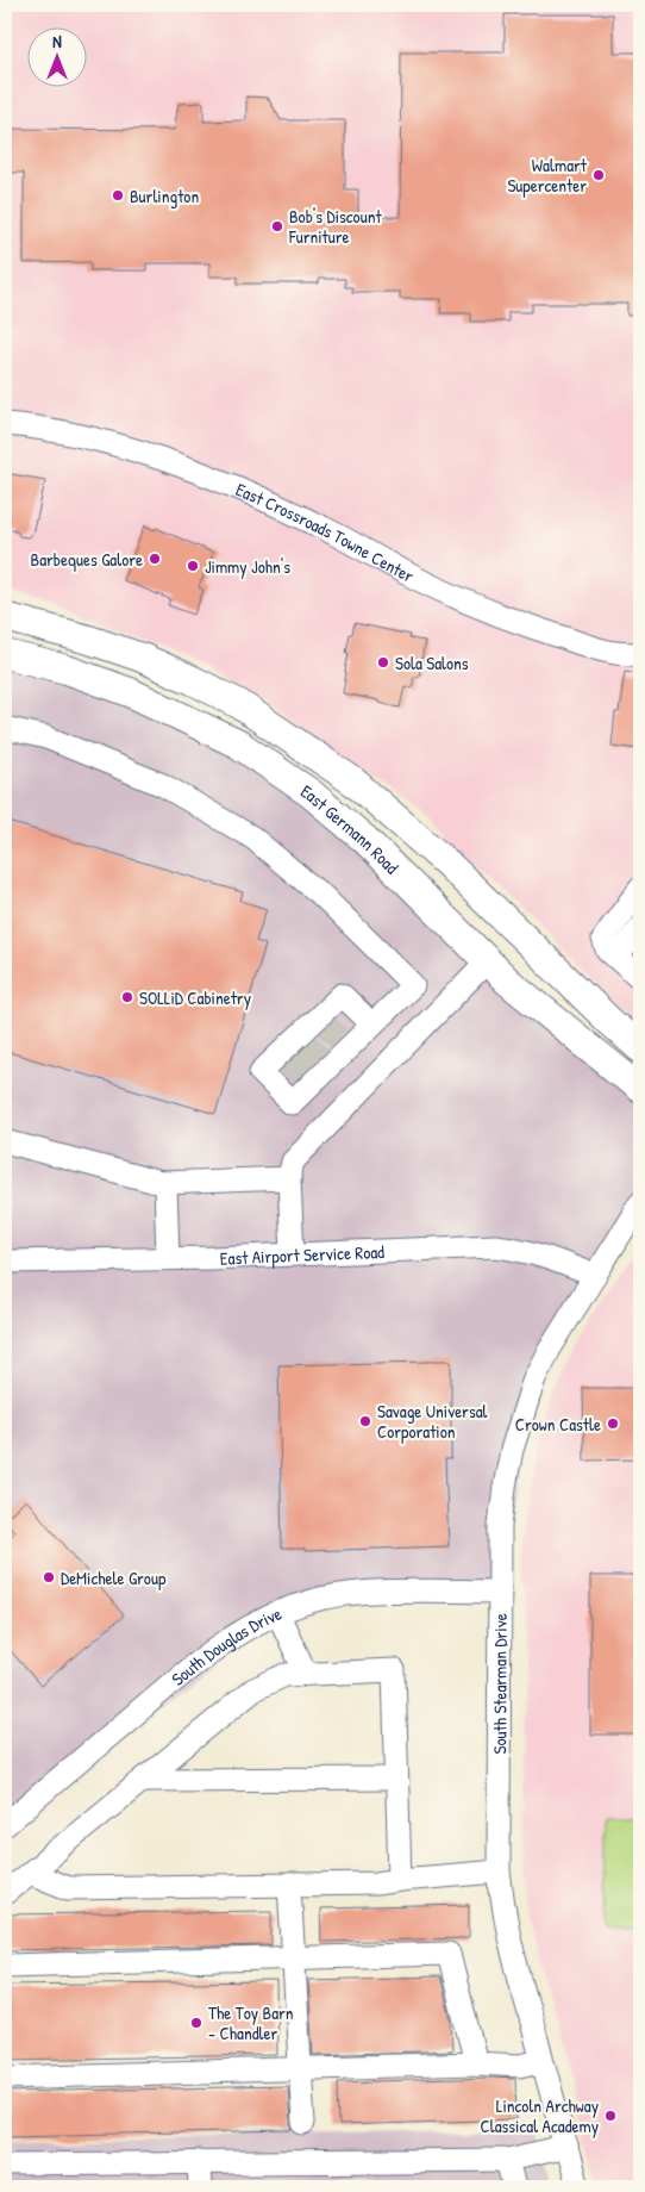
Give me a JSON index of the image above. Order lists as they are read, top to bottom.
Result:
{
  "streets": {
    "main road": ["East Germann Road"],
    "street": [
      "East Crossroads Towne Center",
      "East Airport Service Road",
      "South Douglas Drive",
      "South Stearman Drive"
    ]
  },
  "crossings": [
    ["East Airport Service Road", "South Stearman Drive"],
    ["South Douglas Drive", "South Stearman Drive"]
  ],
  "places": [
    "Walmart Supercenter",
    "Burlington",
    "Bob's Discount Furniture",
    "Barbeques Galore",
    "Jimmy John's",
    "Sola Salons",
    "SOLLiD Cabinetry",
    "Savage Universal Corporation",
    "Crown Castle",
    "DeMichele Group",
    "The Toy Barn - Chandler",
    "Lincoln Archway Classical Academy"
  ],
  "north": "top"
}
